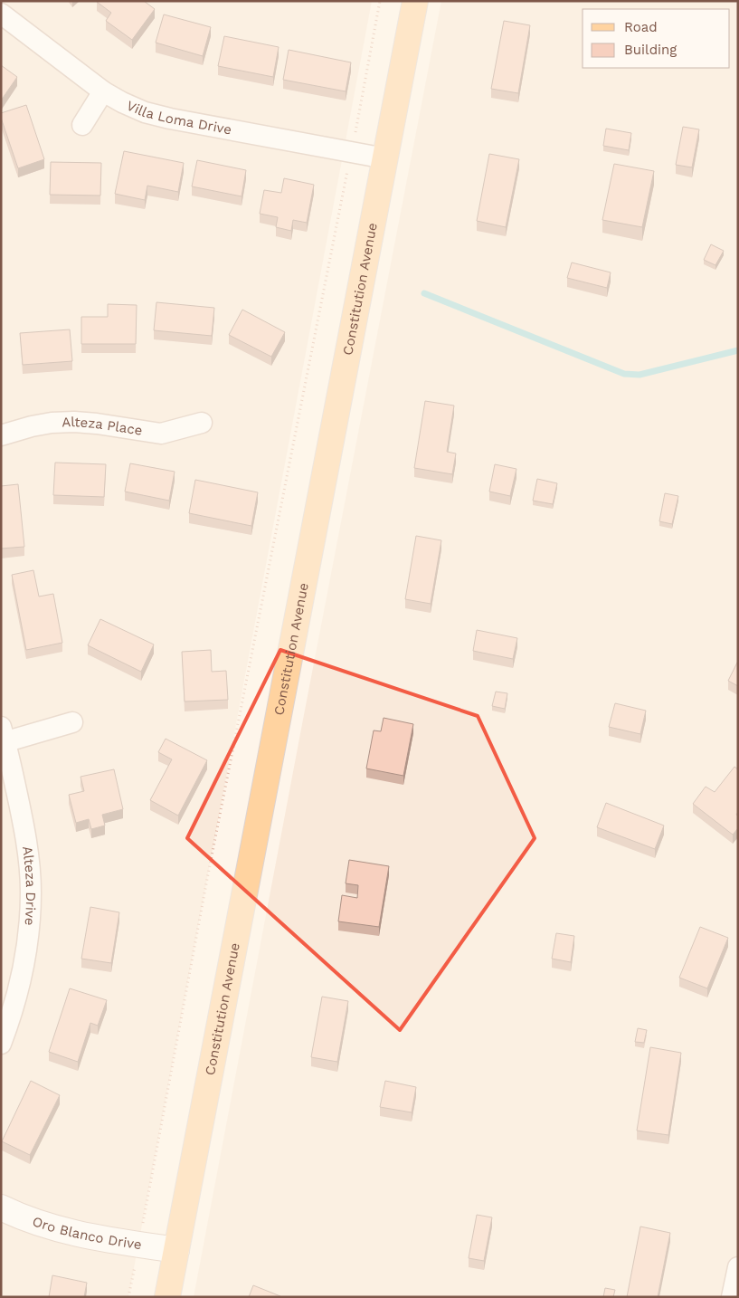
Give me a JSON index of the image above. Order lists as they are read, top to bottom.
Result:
{
  "streets": {
    "main road": ["Constitution Avenue"],
    "street": [
      "Villa Loma Drive",
      "Alteza Place",
      "Alteza Drive",
      "Oro Blanco Drive"
    ]
  },
  "crossings": [
    ["Villa Loma Drive", "Constitution Avenue"],
    ["Constitution Avenue", "Oro Blanco Drive"]
  ],
  "legend": ["Road", "Building"]
}
